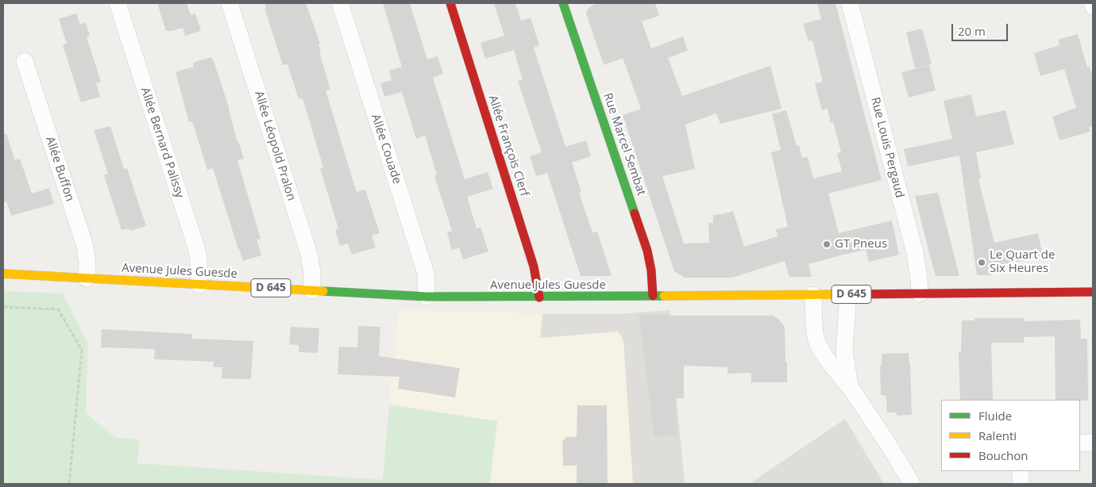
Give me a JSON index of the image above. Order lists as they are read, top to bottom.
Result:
{
  "streets": {
    "main road": [
      "Rue Marcel Sembat",
      "Allée François Clerf",
      "Avenue Jules Guesde",
      "D 645"
    ],
    "street": [
      "Allée Bernard Palissy",
      "Allée Léopold Pralon",
      "Rue Louis Pergaud",
      "Allée Couade",
      "Allée Buffon"
    ]
  },
  "crossings": [
    ["Allée Bernard Palissy", "Avenue Jules Guesde"],
    ["Rue Marcel Sembat", "Avenue Jules Guesde"],
    ["Allée Léopold Pralon", "Avenue Jules Guesde"],
    ["Allée François Clerf", "Avenue Jules Guesde"],
    ["Rue Louis Pergaud", "Avenue Jules Guesde"],
    ["Allée Couade", "Avenue Jules Guesde"],
    ["Allée Buffon", "Avenue Jules Guesde"]
  ],
  "places": ["GT Pneus", "Le Quart de Six Heures"],
  "legend": ["Fluide", "Ralenti", "Bouchon"],
  "scale_bar": "20 m"
}
